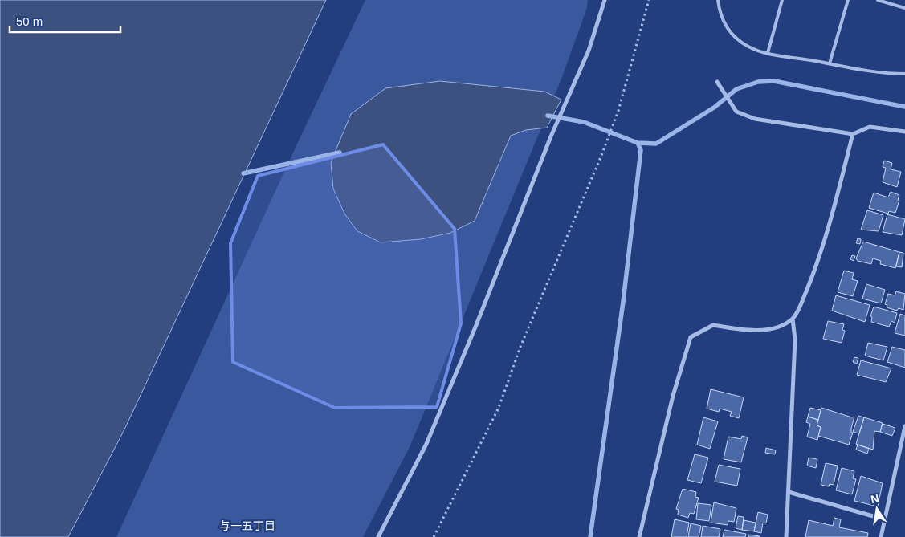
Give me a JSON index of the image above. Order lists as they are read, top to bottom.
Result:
{
  "districts": ["与一五丁目"],
  "scale_bar": "50 m",
  "north": "top"
}
